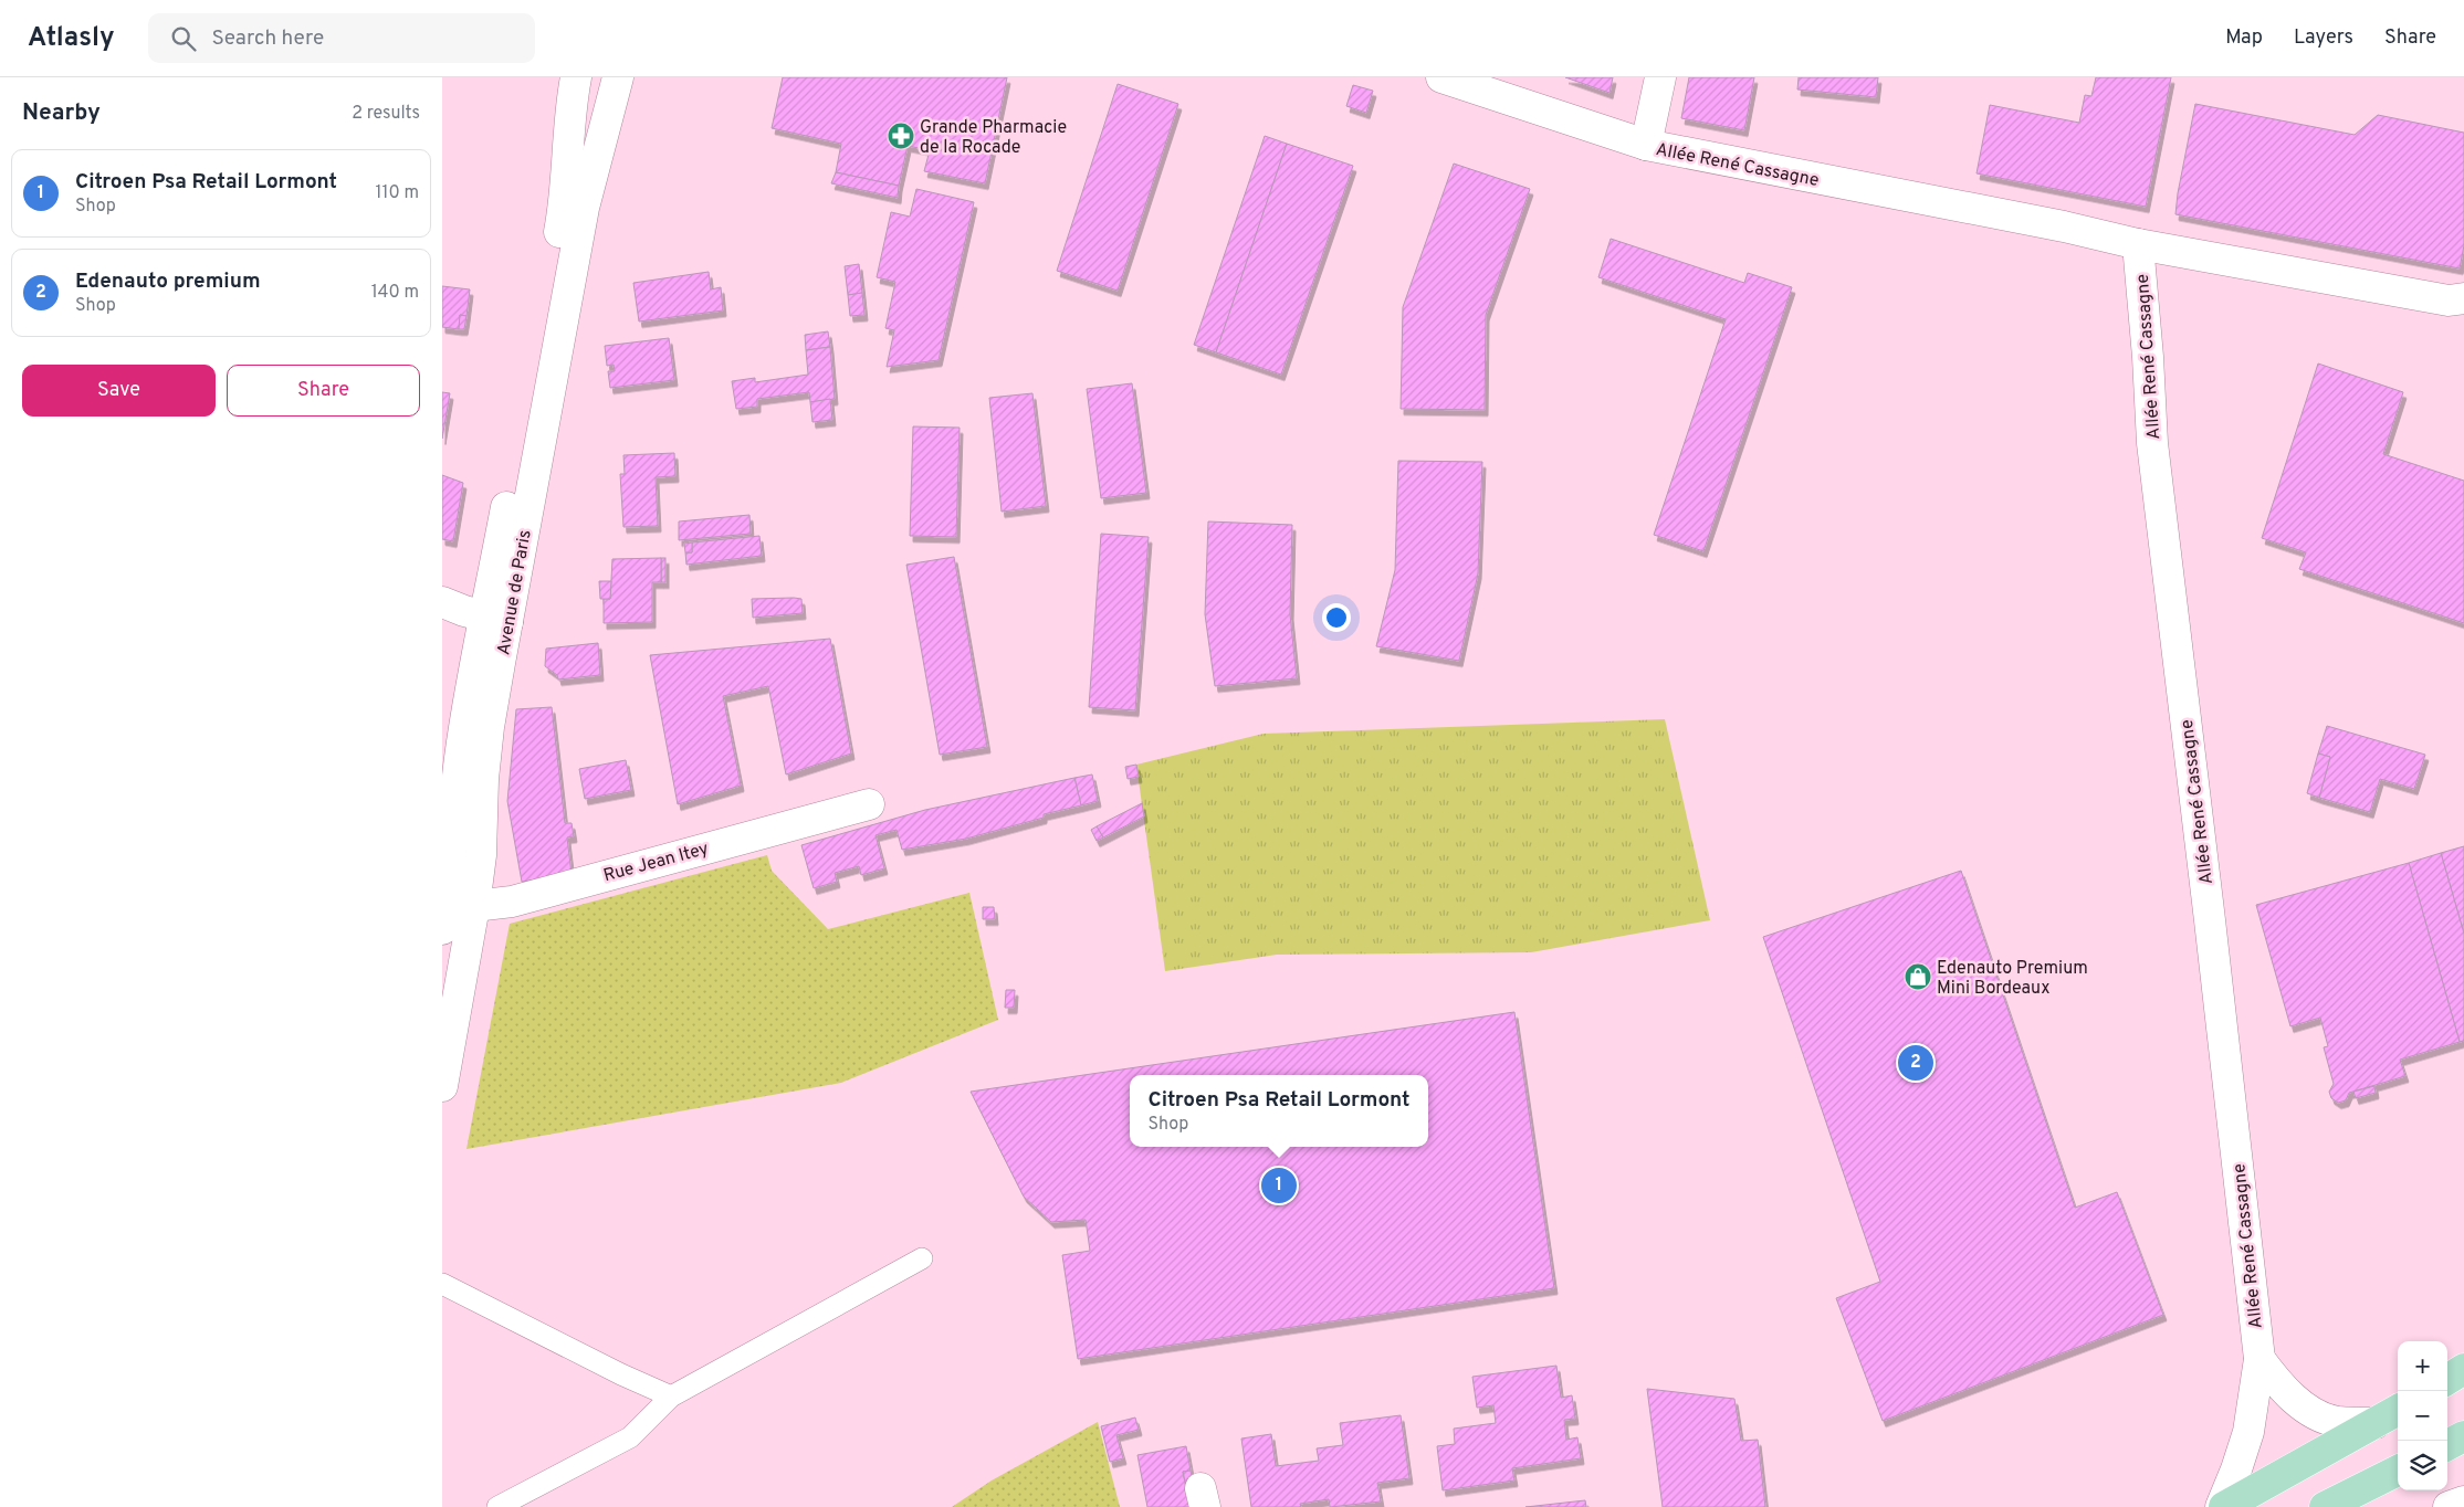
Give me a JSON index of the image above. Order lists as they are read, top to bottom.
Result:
{
  "streets": {
    "street": ["Allée René Cassagne", "Avenue de Paris", "Rue Jean Itey"]
  },
  "crossings": [
    ["Avenue de Paris", "Rue Jean Itey"]
  ],
  "places": {
    "pharmacy": ["Grande Pharmacie de la Rocade"],
    "shop": ["Edenauto Premium Mini Bordeaux"]
  },
  "page": {
    "header": "Atlasly",
    "search": "Search here",
    "nav": ["Map", "Layers", "Share"],
    "heading": ["Nearby", "2 results"],
    "list": [
      {
        "mark": "1",
        "name": "Citroen Psa Retail Lormont",
        "note": "Shop",
        "value": "110 m"
      },
      {
        "mark": "2",
        "name": "Edenauto premium",
        "note": "Shop",
        "value": "140 m"
      }
    ],
    "buttons": ["Save", "Share"],
    "pins": ["2", "1"],
    "popup": ["Citroen Psa Retail Lormont", "Shop"],
    "map_buttons": ["+", "−"]
  }
}
